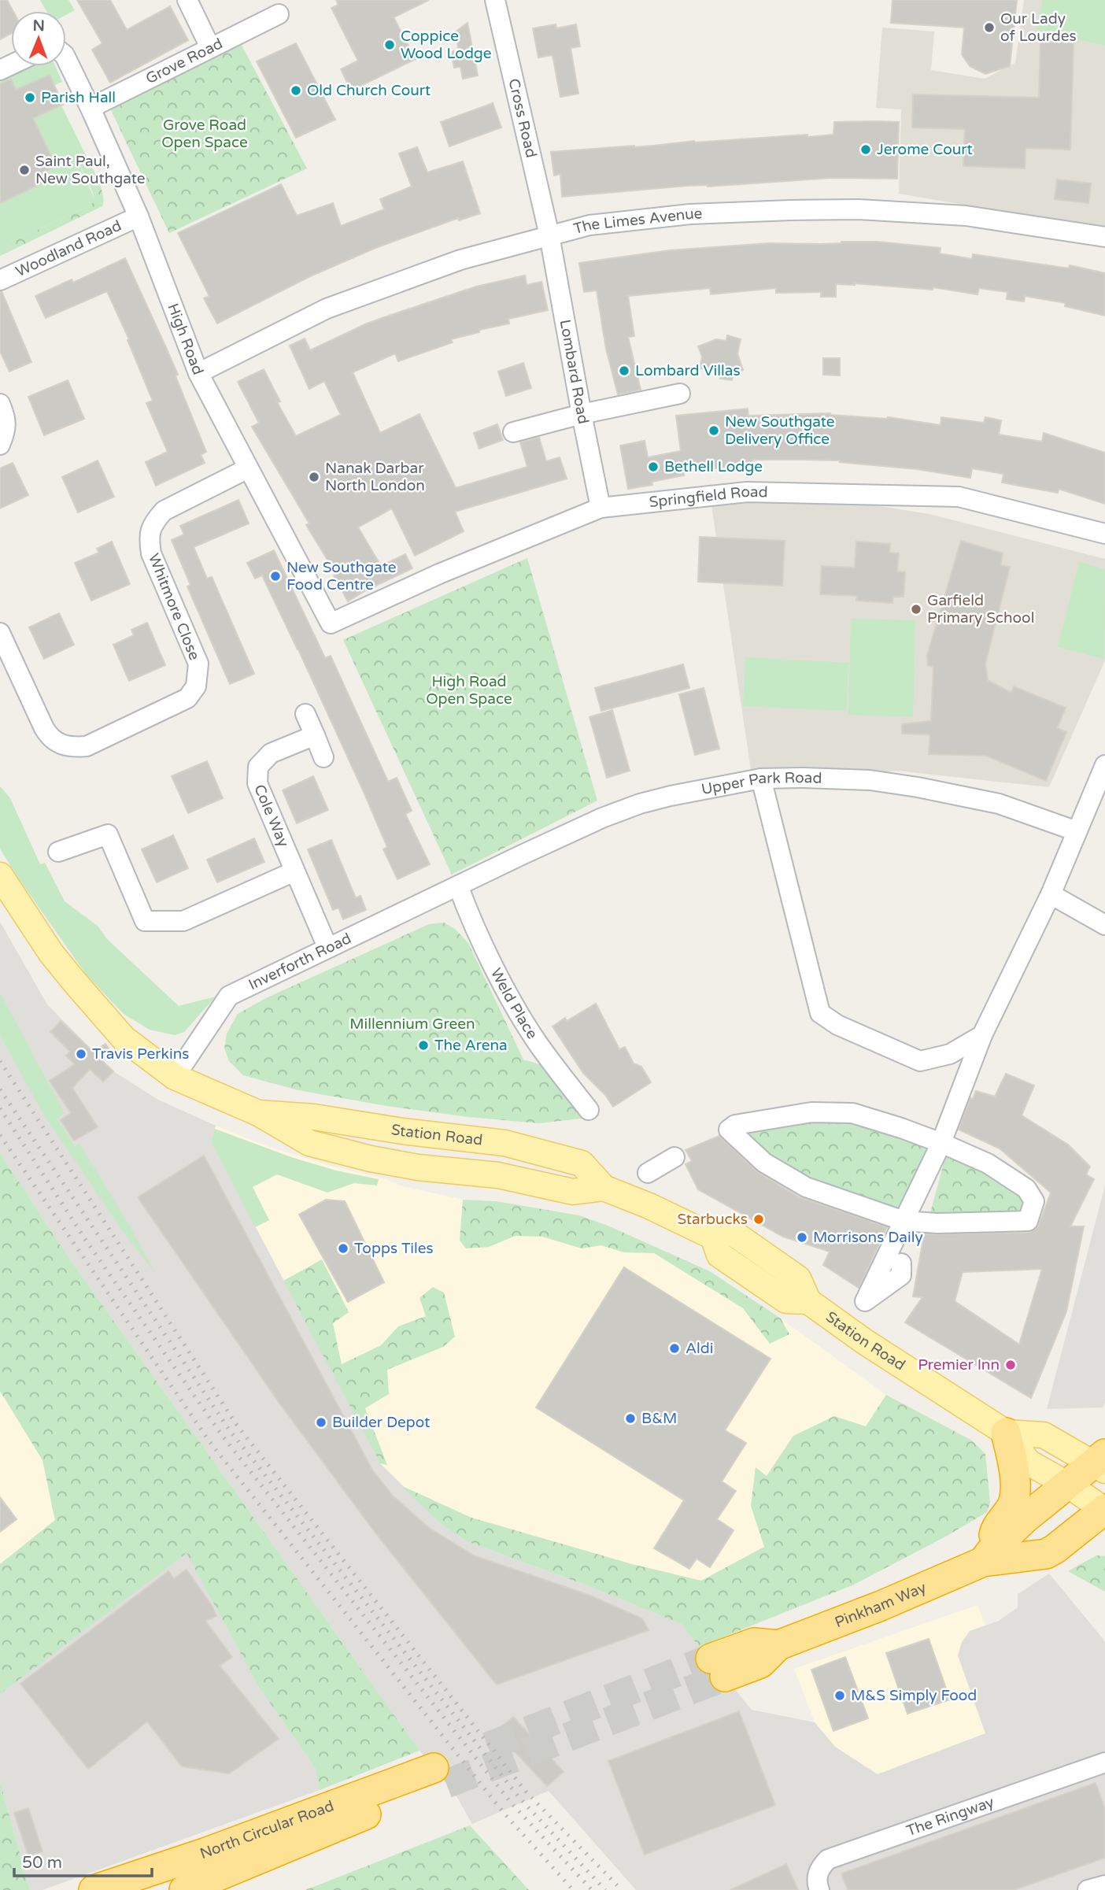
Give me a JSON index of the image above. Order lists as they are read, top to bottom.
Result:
{
  "streets": {
    "highway": ["Pinkham Way", "North Circular Road"],
    "main road": ["Station Road"],
    "street": [
      "Grove Road",
      "Cross Road",
      "The Limes Avenue",
      "Woodland Road",
      "High Road",
      "Lombard Road",
      "Springfield Road",
      "Whitmore Close",
      "Upper Park Road",
      "Cole Way",
      "Inverforth Road",
      "Weld Place",
      "The Ringway"
    ]
  },
  "crossings": [
    ["Grove Road", "High Road"],
    ["Cross Road", "The Limes Avenue"],
    ["Cross Road", "Lombard Road"],
    ["The Limes Avenue", "High Road"],
    ["The Limes Avenue", "Lombard Road"],
    ["Woodland Road", "High Road"],
    ["High Road", "Springfield Road"],
    ["High Road", "Whitmore Close"],
    ["Lombard Road", "Springfield Road"],
    ["Upper Park Road", "Inverforth Road"],
    ["Upper Park Road", "Weld Place"],
    ["Cole Way", "Inverforth Road"],
    ["Inverforth Road", "Weld Place"],
    ["Inverforth Road", "Station Road"],
    ["Station Road", "Pinkham Way"]
  ],
  "parks": ["Grove Road Open Space", "High Road Open Space", "Millennium Green"],
  "places": [
    "Our Lady of Lourdes",
    "Coppice Wood Lodge",
    "Old Church Court",
    "Parish Hall",
    "Jerome Court",
    "Saint Paul, New Southgate",
    "Lombard Villas",
    "New Southgate Delivery Office",
    "Bethell Lodge",
    "Nanak Darbar North London",
    "New Southgate Food Centre",
    "Garfield Primary School",
    "The Arena",
    "Travis Perkins",
    "Starbucks",
    "Morrisons Daily",
    "Topps Tiles",
    "Aldi",
    "Premier Inn",
    "B&M",
    "Builder Depot",
    "M&S Simply Food"
  ],
  "scale_bar": "50 m",
  "north": "top"
}
